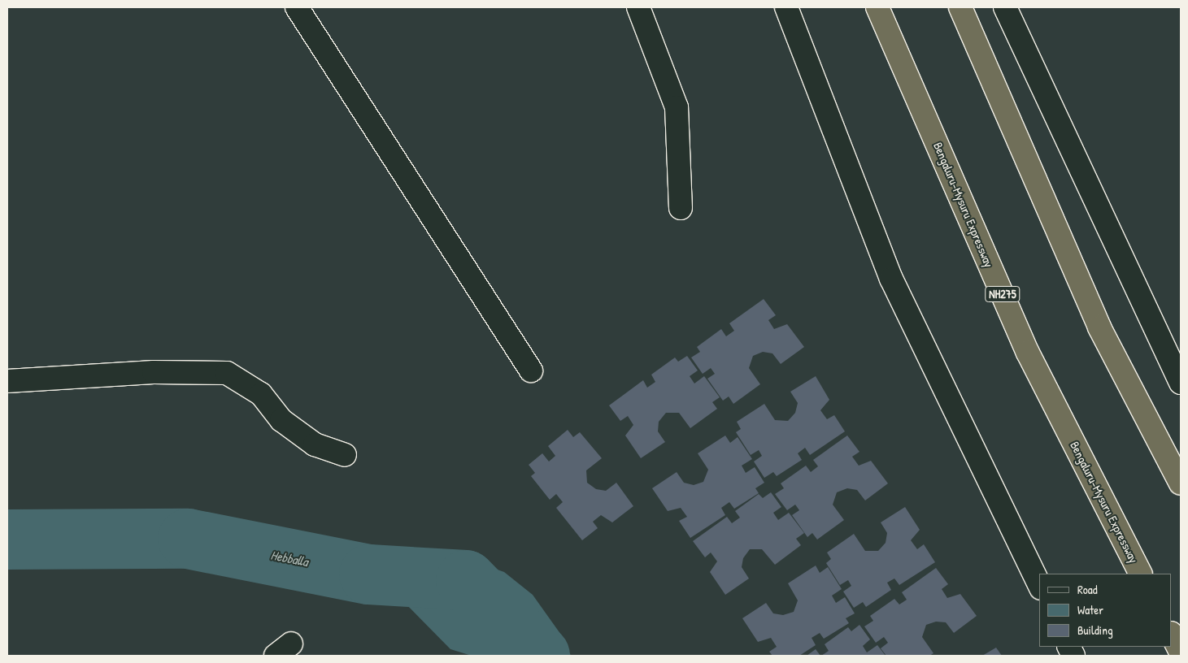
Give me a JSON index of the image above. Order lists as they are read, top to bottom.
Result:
{
  "streets": {
    "highway": ["Bengaluru-Mysuru Expressway", "NH275"]
  },
  "water": ["Hebballa"],
  "legend": ["Road", "Water", "Building"]
}
